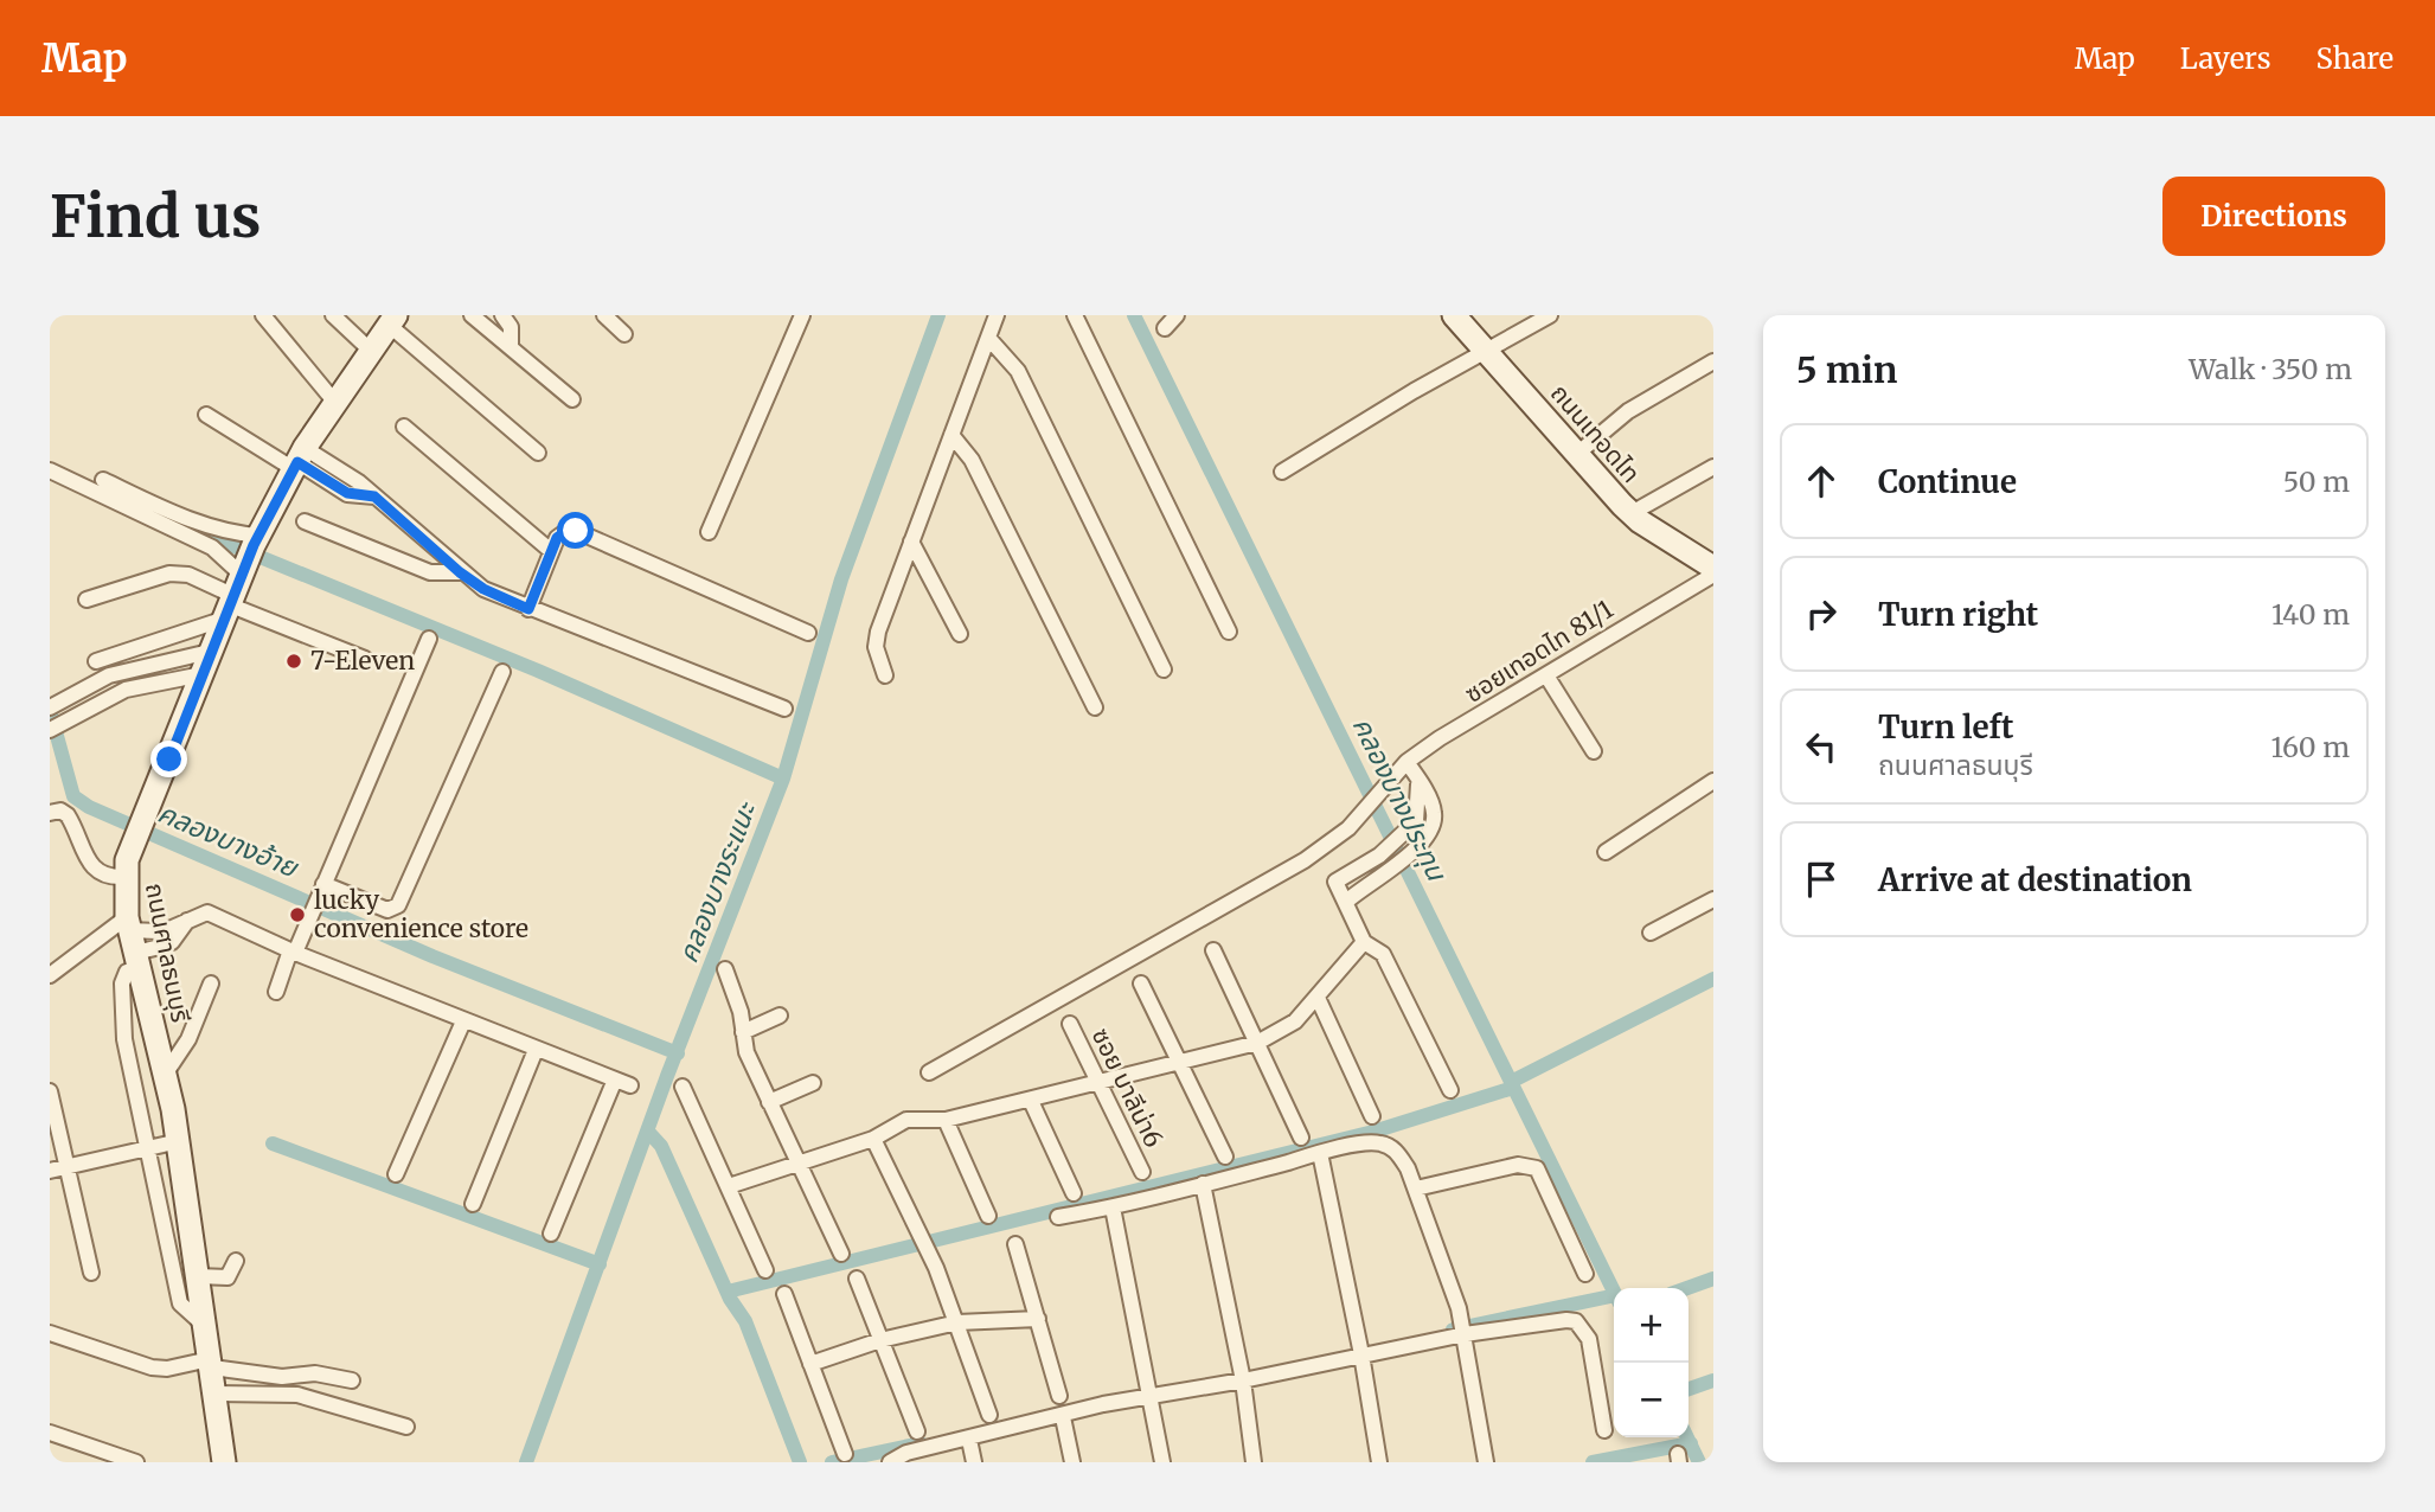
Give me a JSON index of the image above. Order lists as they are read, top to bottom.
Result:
{
  "streets": {
    "street": [
      "ถนนเทอดไท",
      "ซอยเทอดไท 81/1",
      "ถนนศาลธนบุรี",
      "ซอย บาลีน่า6"
    ]
  },
  "water": ["คลองบางประทุน", "คลองบางอ้าย", "คลองบางระแนะ"],
  "places": ["7-Eleven", "lucky convenience store"],
  "page": {
    "header": "Map",
    "nav": ["Map", "Layers", "Share"],
    "buttons": "Directions",
    "title": "Find us",
    "heading": ["5 min", "Walk · 350 m"],
    "list": [
      ["Continue", "50 m"],
      ["Turn right", "140 m"],
      ["Turn left", "ถนนศาลธนบุรี", "160 m"],
      "Arrive at destination"
    ],
    "map_buttons": ["+", "−"]
  }
}
